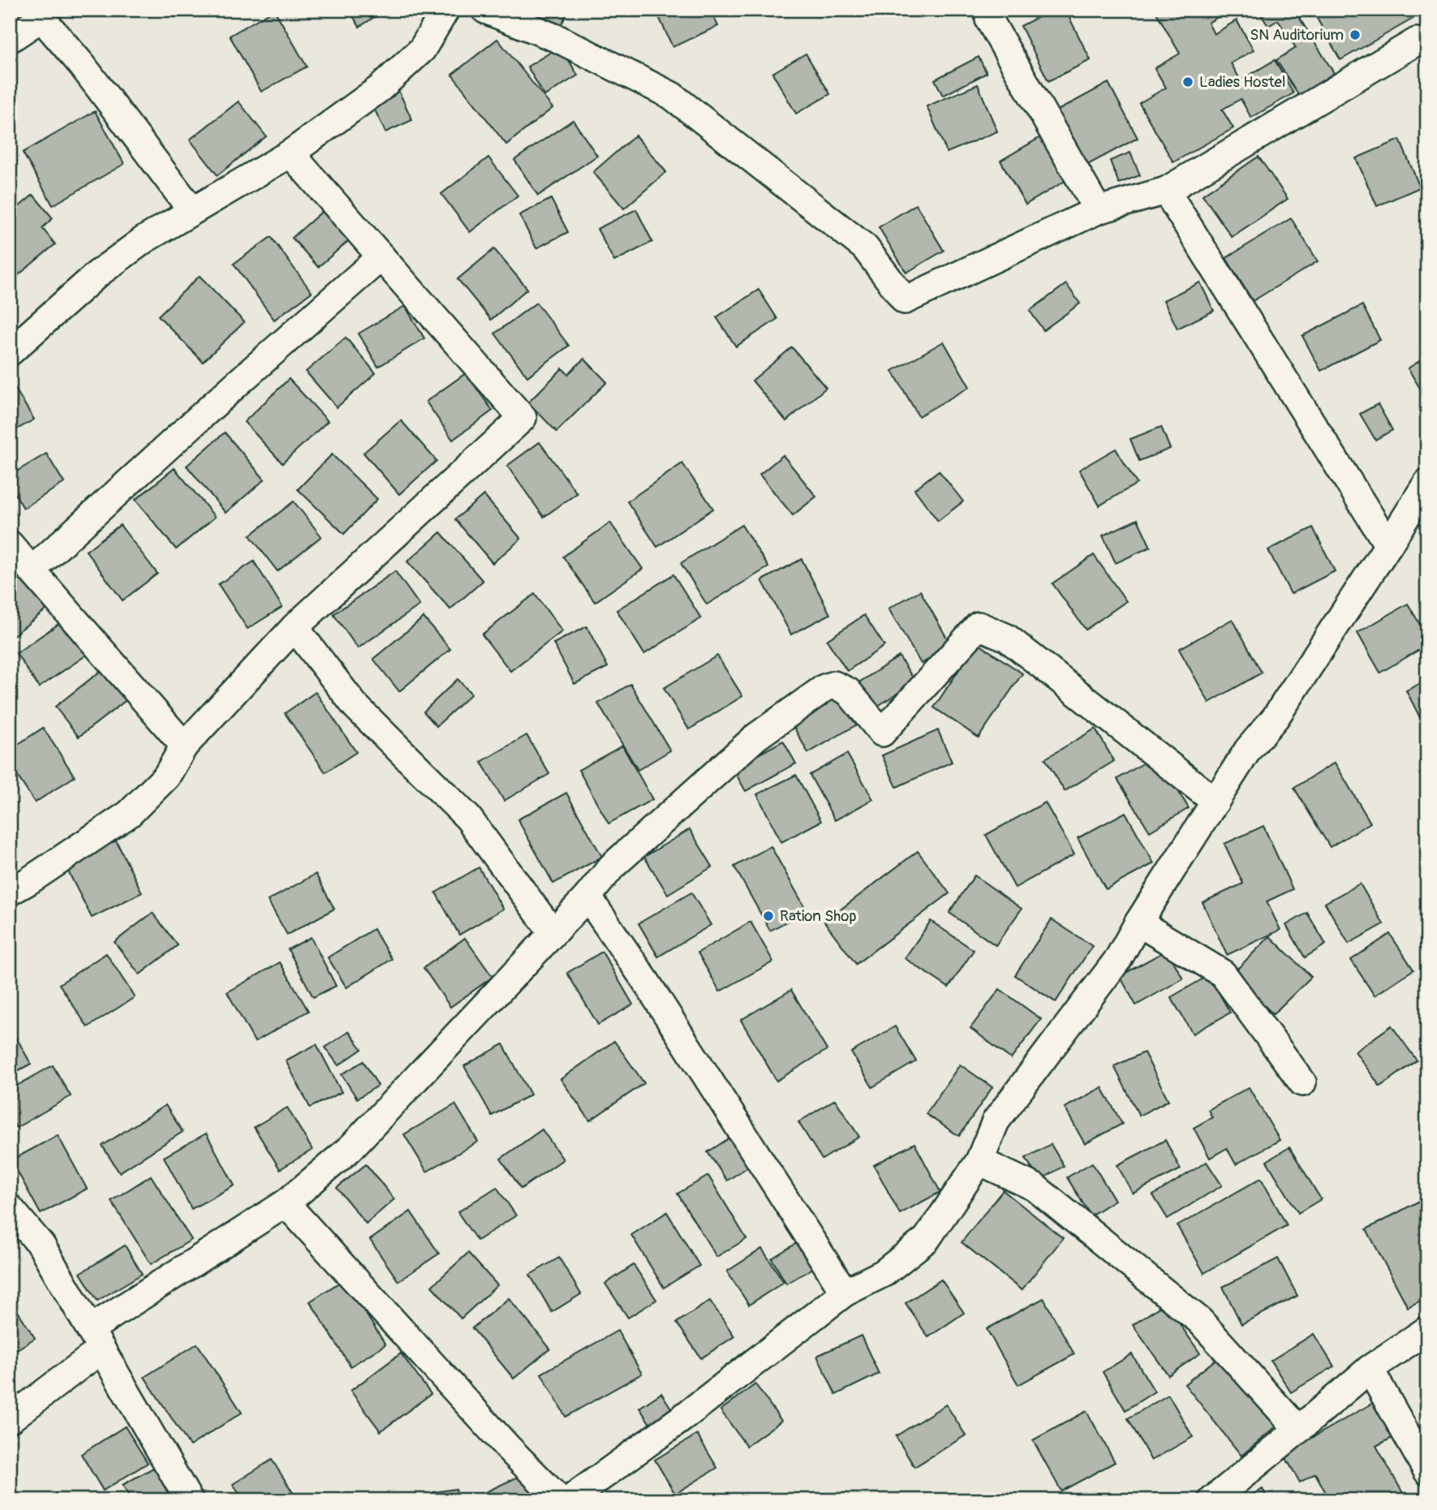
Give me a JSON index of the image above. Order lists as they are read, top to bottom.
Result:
{
  "places": ["SN Auditorium", "Ladies Hostel", "Ration Shop"]
}
